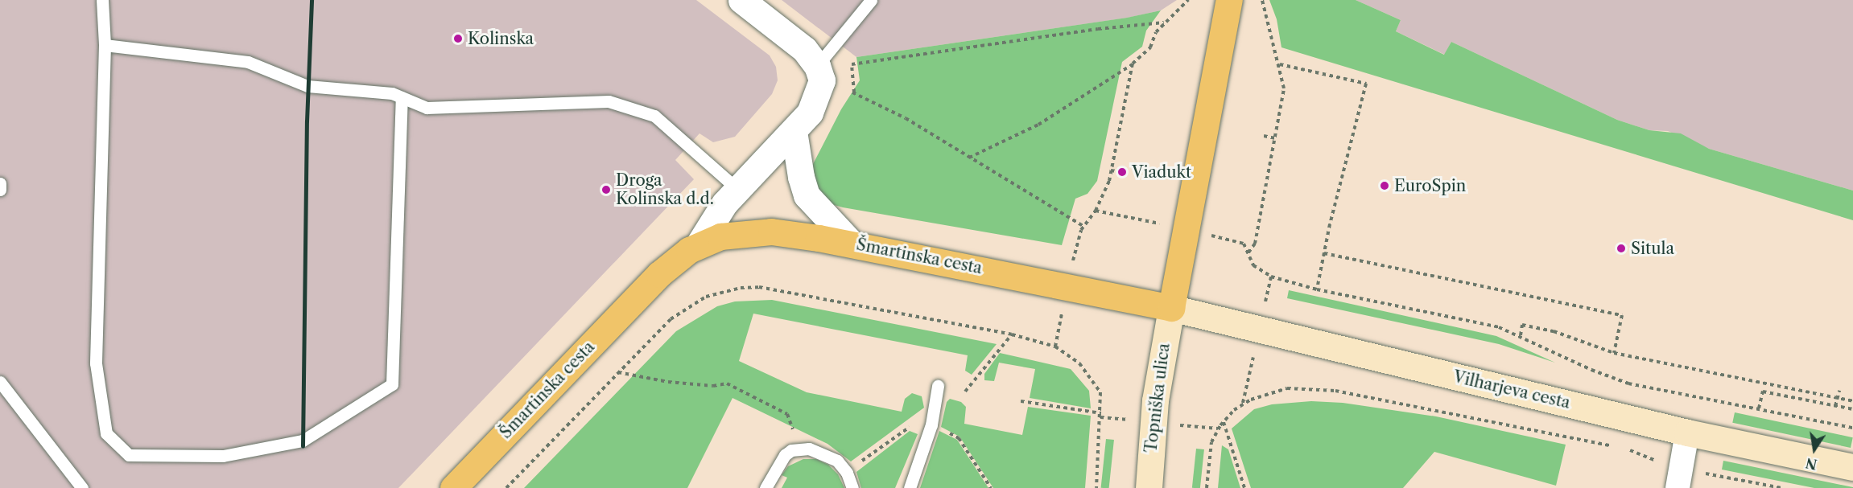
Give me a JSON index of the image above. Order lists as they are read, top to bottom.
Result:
{
  "streets": {
    "main road": ["Šmartinska cesta", "Vilharjeva cesta", "Topniška ulica"]
  },
  "crossings": [
    ["Šmartinska cesta", "Vilharjeva cesta"],
    ["Šmartinska cesta", "Topniška ulica"],
    ["Vilharjeva cesta", "Topniška ulica"]
  ],
  "places": [
    "Kolinska",
    "Viadukt",
    "EuroSpin",
    "Droga Kolinska d.d.",
    "Situla"
  ],
  "north": "bottom"
}
